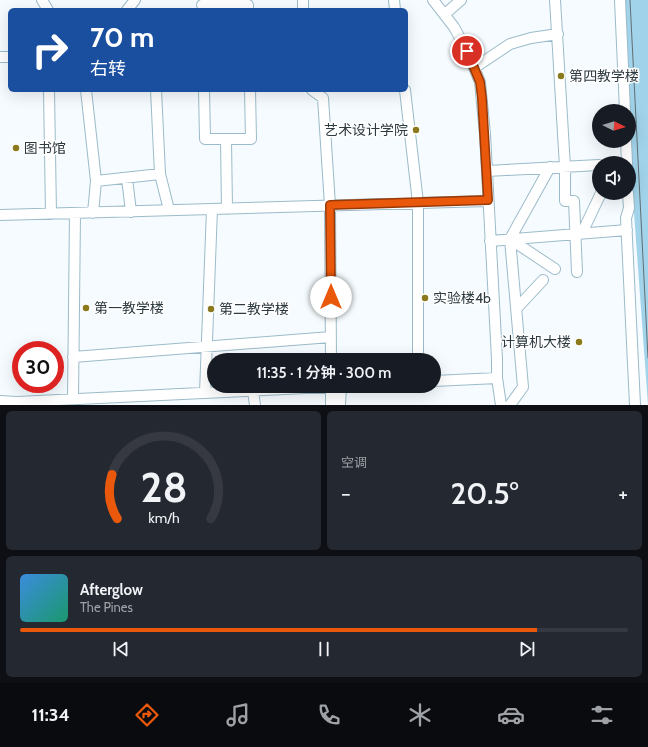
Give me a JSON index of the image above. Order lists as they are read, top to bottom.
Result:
{
  "places": [
    "第四教学楼",
    "艺术设计学院",
    "图书馆",
    "实验楼4b",
    "第一教学楼",
    "第二教学楼",
    "计算机大楼"
  ],
  "north": "right",
  "page": {
    "turn": ["70 m", "右转"],
    "limit": "30",
    "trip": "11:35 · 1 分钟 · 300 m",
    "tile": "空调",
    "heat": ["−", "20.5°", "+"],
    "song": ["Afterglow", "The Pines"],
    "tabs": "11:34",
    "gauge": ["28", "km/h"]
  }
}
